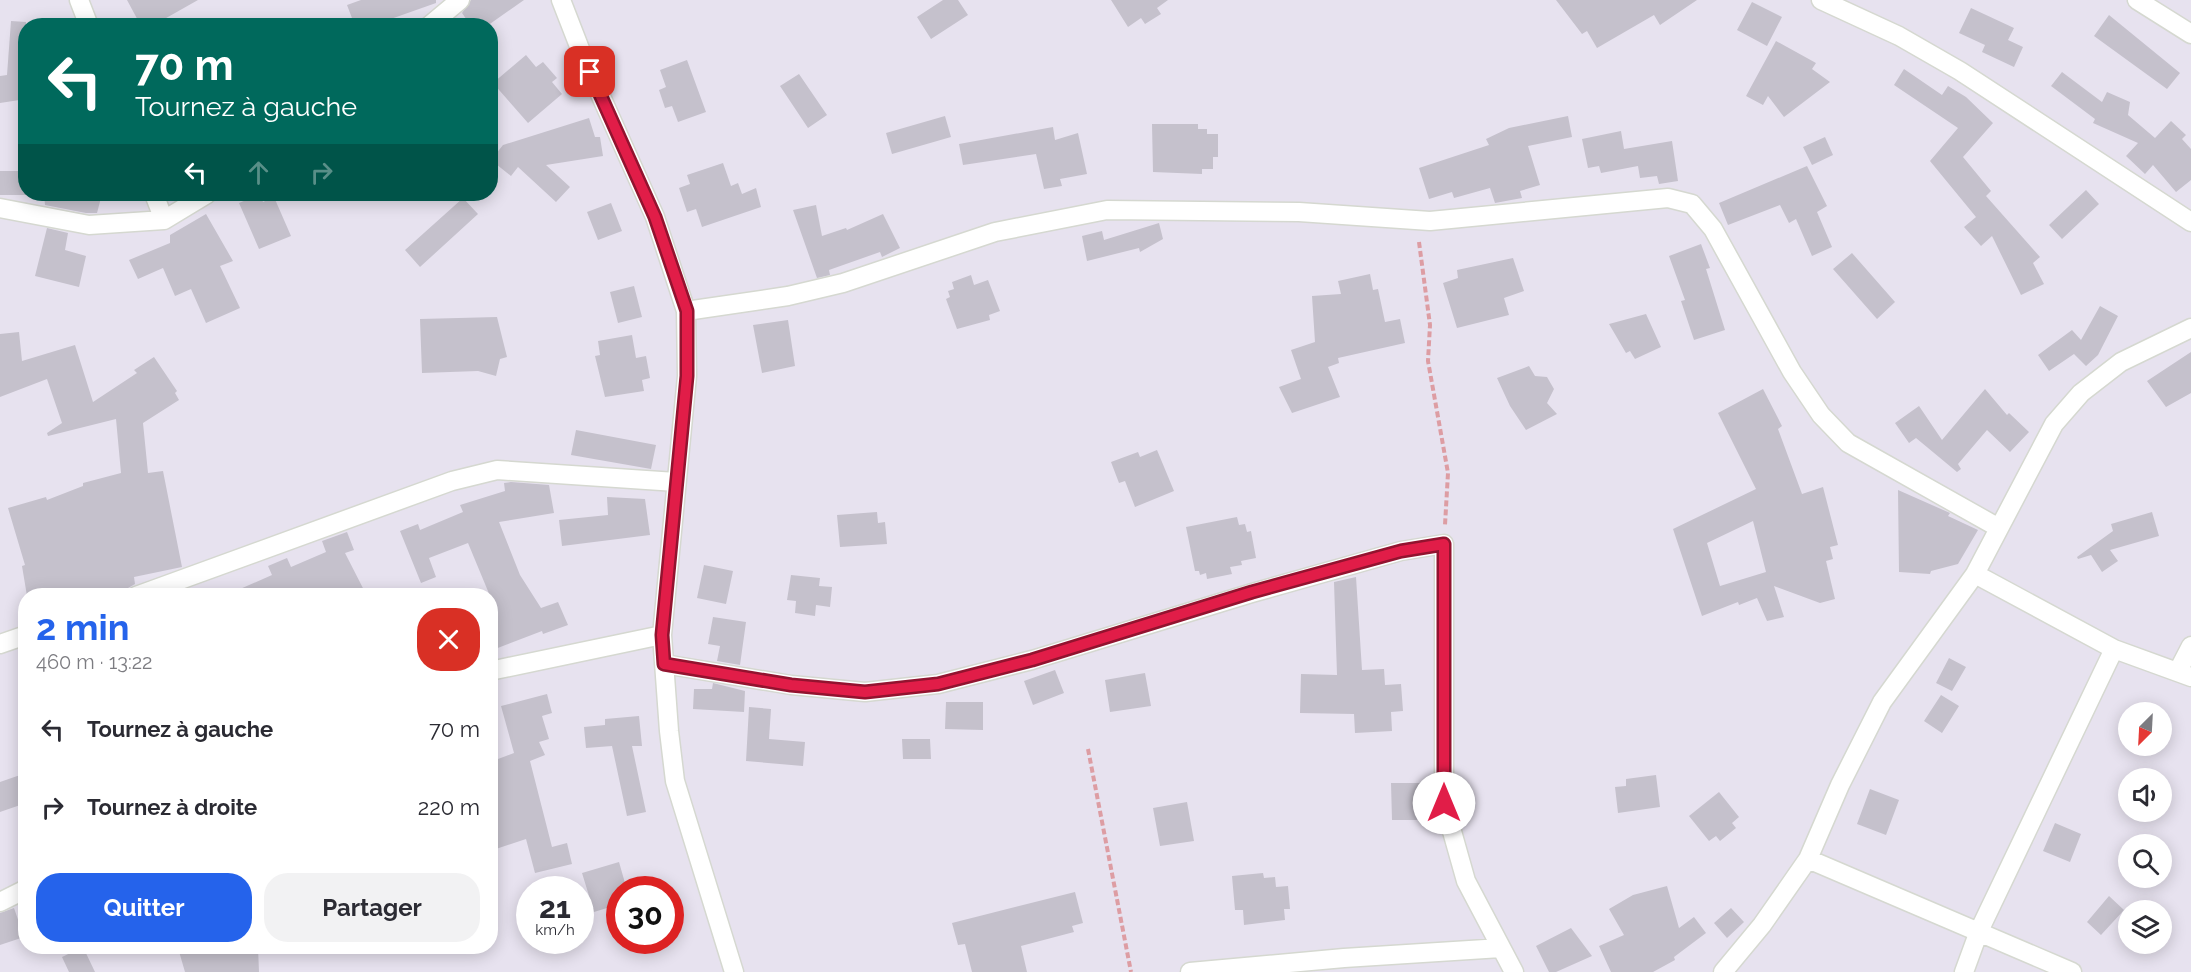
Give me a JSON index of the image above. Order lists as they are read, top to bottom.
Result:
{
  "north": "bottom left",
  "page": {
    "turn": ["70 m", "Tournez à gauche"],
    "heading": ["2 min", "460 m · 13:22"],
    "list": [
      {
        "name": "Tournez à gauche",
        "value": "70 m"
      },
      {
        "name": "Tournez à droite",
        "value": "220 m"
      }
    ],
    "buttons": ["Quitter", "Partager"],
    "speed": "21 km/h",
    "limit": "30"
  }
}
